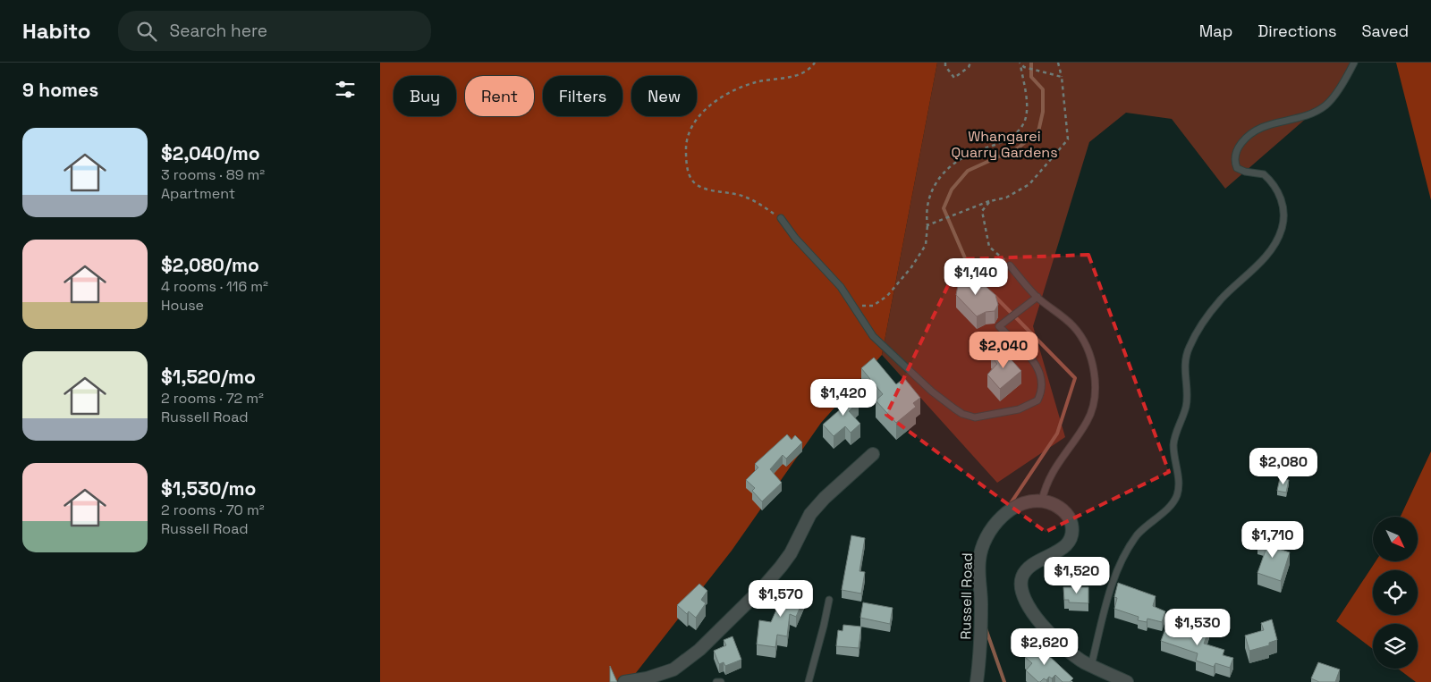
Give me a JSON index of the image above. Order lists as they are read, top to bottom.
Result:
{
  "streets": {
    "street": ["Russell Road"]
  },
  "parks": ["Whangarei Quarry Gardens"],
  "north": "bottom right",
  "page": {
    "header": "Habito",
    "search": "Search here",
    "nav": ["Map", "Directions", "Saved"],
    "heading": "9 homes",
    "chip": [
      "Buy",
      "Rent",
      "Filters",
      "New"
    ],
    "list": [
      {
        "name": "$2,040/mo",
        "note": "3 rooms · 89 m² · Apartment"
      },
      {
        "name": "$2,080/mo",
        "note": "4 rooms · 116 m² · House"
      },
      {
        "name": "$1,520/mo",
        "note": "2 rooms · 72 m² · Russell Road"
      },
      {
        "name": "$1,530/mo",
        "note": "2 rooms · 70 m² · Russell Road"
      }
    ],
    "price": [
      "$1,140",
      "$2,040",
      "$1,420",
      "$2,080",
      "$1,710",
      "$1,520",
      "$1,570",
      "$1,530",
      "$2,620"
    ]
  }
}
